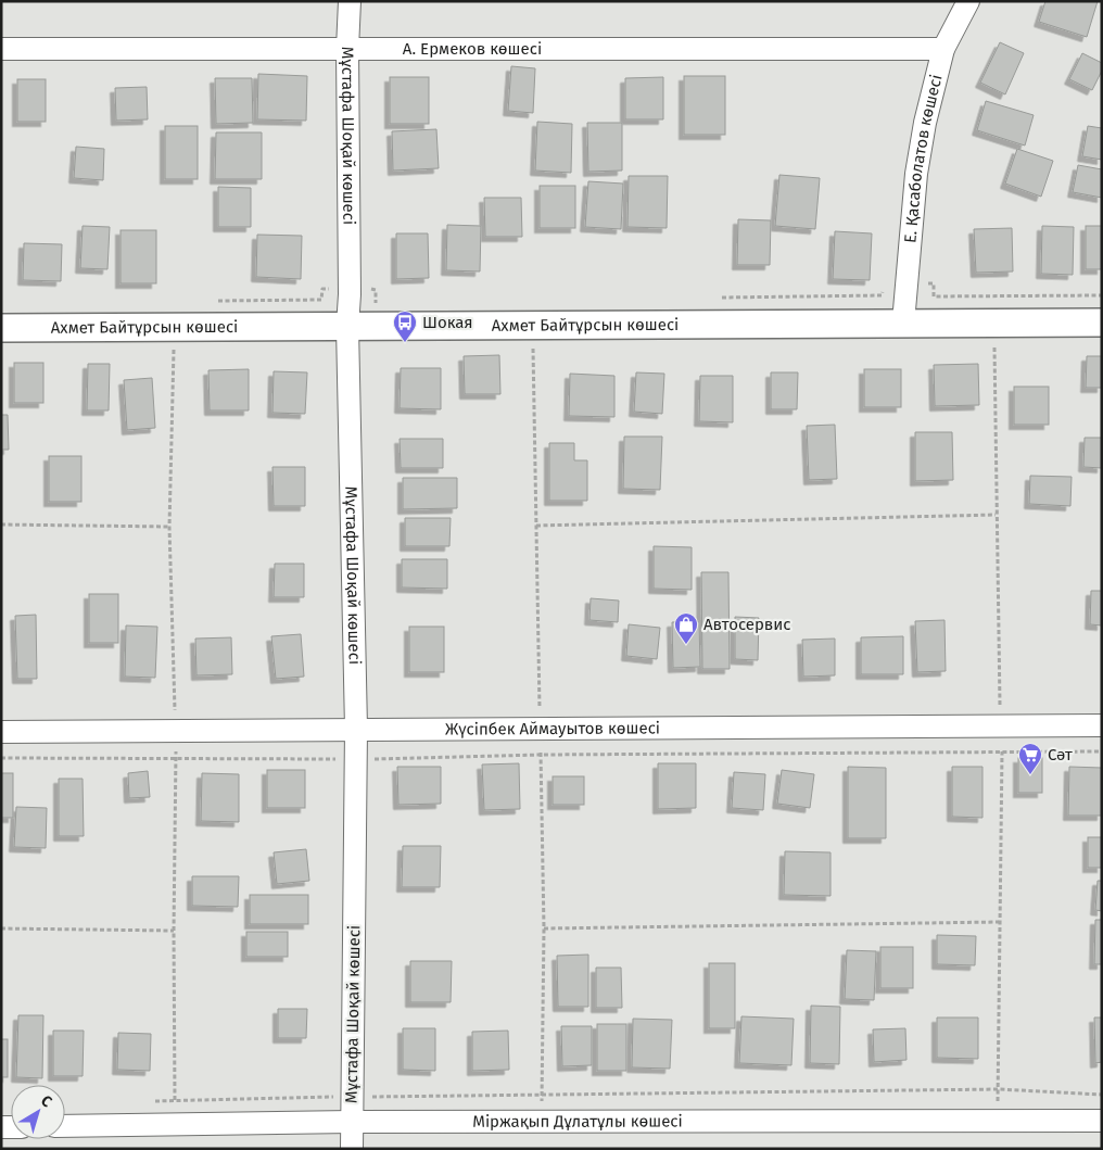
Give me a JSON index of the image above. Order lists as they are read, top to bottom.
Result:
{
  "streets": {
    "street": [
      "А. Ермеков көшесі",
      "Мұстафа Шоқай көшесі",
      "Е. Қасаболатов көшесі",
      "Ахмет Байтұрсын көшесі",
      "Жүсіпбек Аймауытов көшесі",
      "Міржақып Дұлатұлы көшесі"
    ]
  },
  "crossings": [
    ["А. Ермеков көшесі", "Мұстафа Шоқай көшесі"],
    ["А. Ермеков көшесі", "Е. Қасаболатов көшесі"],
    ["Мұстафа Шоқай көшесі", "Ахмет Байтұрсын көшесі"],
    ["Мұстафа Шоқай көшесі", "Жүсіпбек Аймауытов көшесі"],
    ["Мұстафа Шоқай көшесі", "Міржақып Дұлатұлы көшесі"],
    ["Е. Қасаболатов көшесі", "Ахмет Байтұрсын көшесі"]
  ],
  "places": {
    "bus stop": ["Шокая"],
    "shop": ["Автосервис"],
    "supermarket": ["Сәт"]
  },
  "north": "top right"
}
